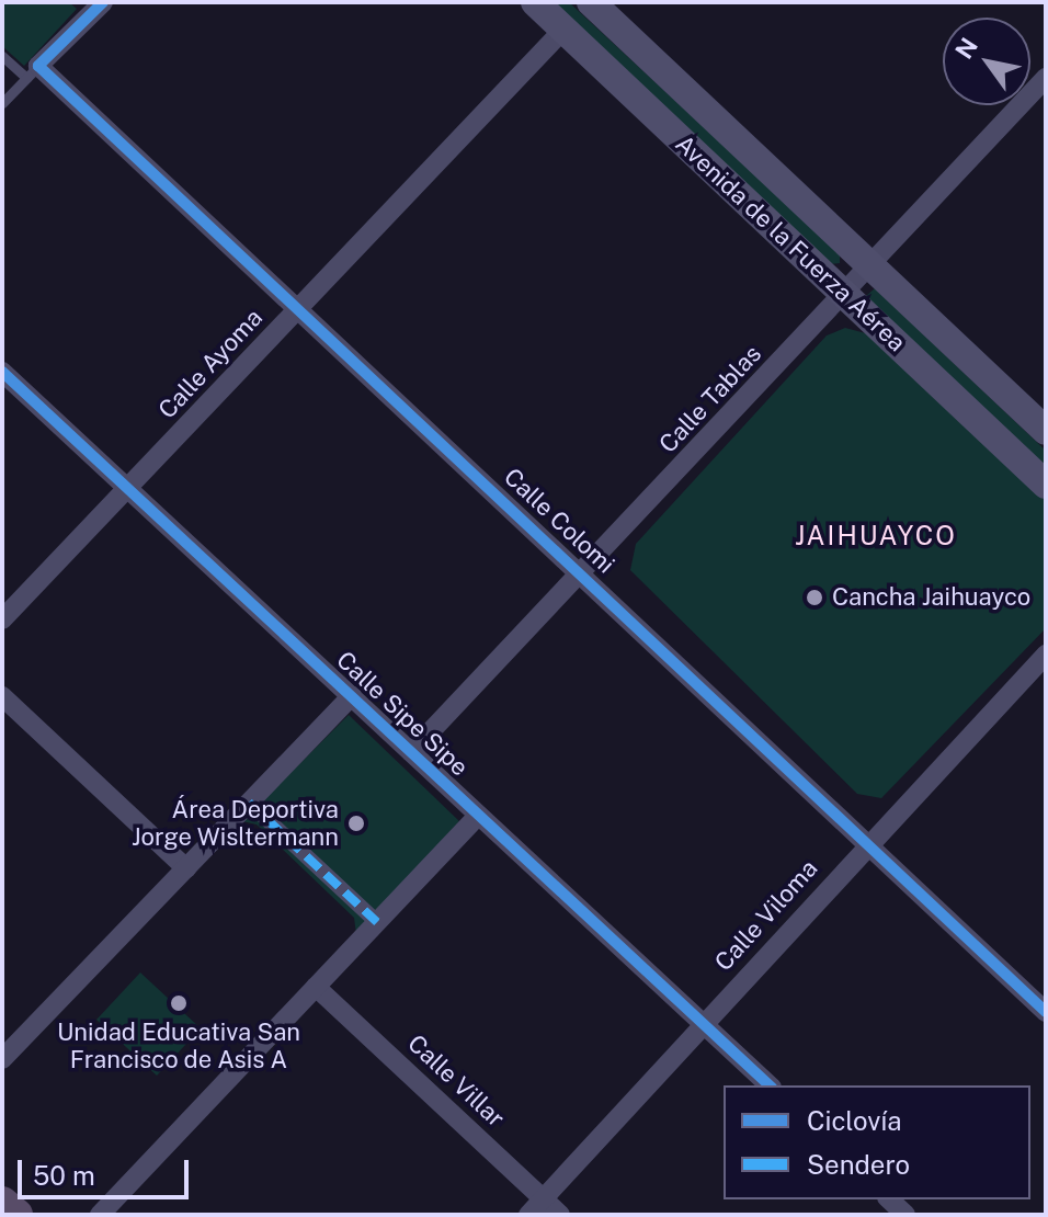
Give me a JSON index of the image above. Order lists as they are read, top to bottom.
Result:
{
  "streets": {
    "main road": ["Avenida de la Fuerza Aérea"],
    "street": [
      "Calle Ayoma",
      "Calle Tablas",
      "Calle Colomi",
      "Calle Sipe Sipe",
      "Calle Viloma",
      "Calle Villar"
    ]
  },
  "crossings": [
    ["Avenida de la Fuerza Aérea", "Calle Ayoma"],
    ["Avenida de la Fuerza Aérea", "Calle Tablas"],
    ["Calle Ayoma", "Calle Colomi"],
    ["Calle Ayoma", "Calle Sipe Sipe"],
    ["Calle Tablas", "Calle Colomi"],
    ["Calle Tablas", "Calle Sipe Sipe"],
    ["Calle Colomi", "Calle Viloma"],
    ["Calle Sipe Sipe", "Calle Viloma"],
    ["Calle Viloma", "Calle Villar"]
  ],
  "districts": ["JAIHUAYCO"],
  "places": ["Cancha Jaihuayco", "Área Deportiva Jorge Wisltermann", "Unidad Educativa San Francisco de Asis A"],
  "legend": ["Ciclovía", "Sendero"],
  "scale_bar": "50 m",
  "north": "top left"
}
